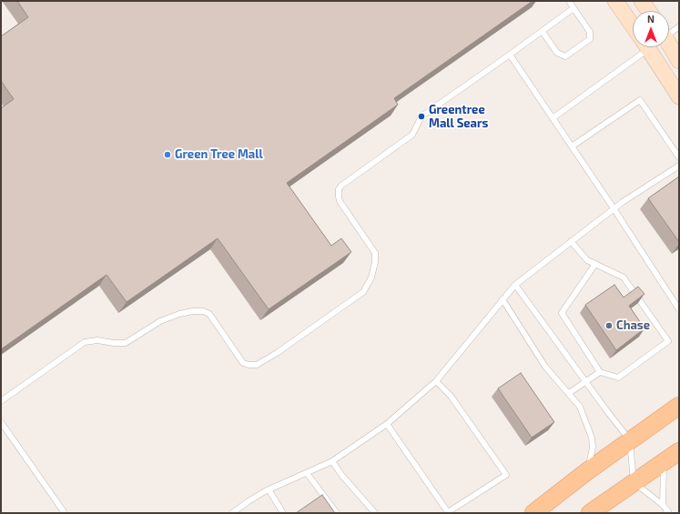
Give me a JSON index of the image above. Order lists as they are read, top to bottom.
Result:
{
  "places": ["Greentree Mall Sears", "Green Tree Mall", "Chase"],
  "north": "top"
}
